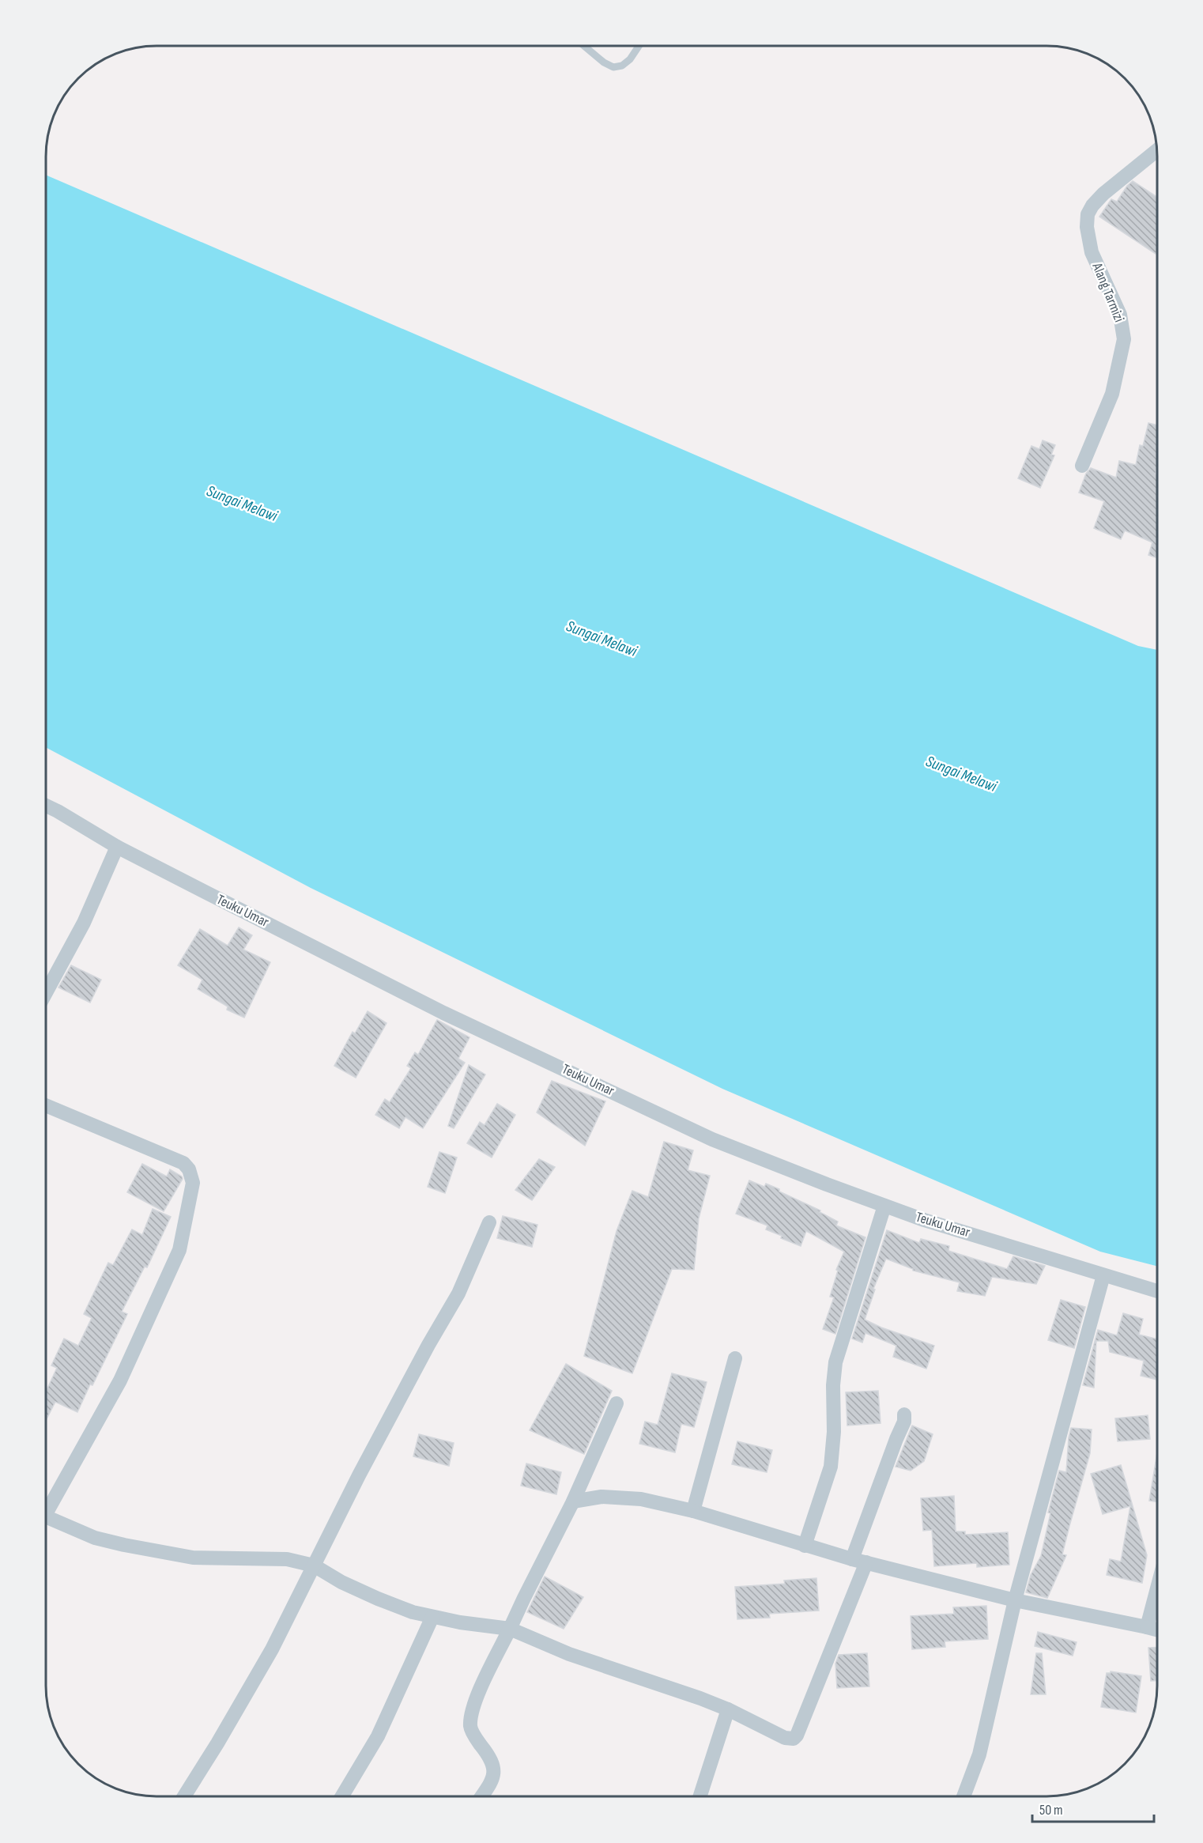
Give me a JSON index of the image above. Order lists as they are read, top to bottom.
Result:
{
  "streets": {
    "street": ["Alang Tarmizi", "Teuku Umar"]
  },
  "water": ["Sungai Melawi"],
  "scale_bar": "50 m"
}
